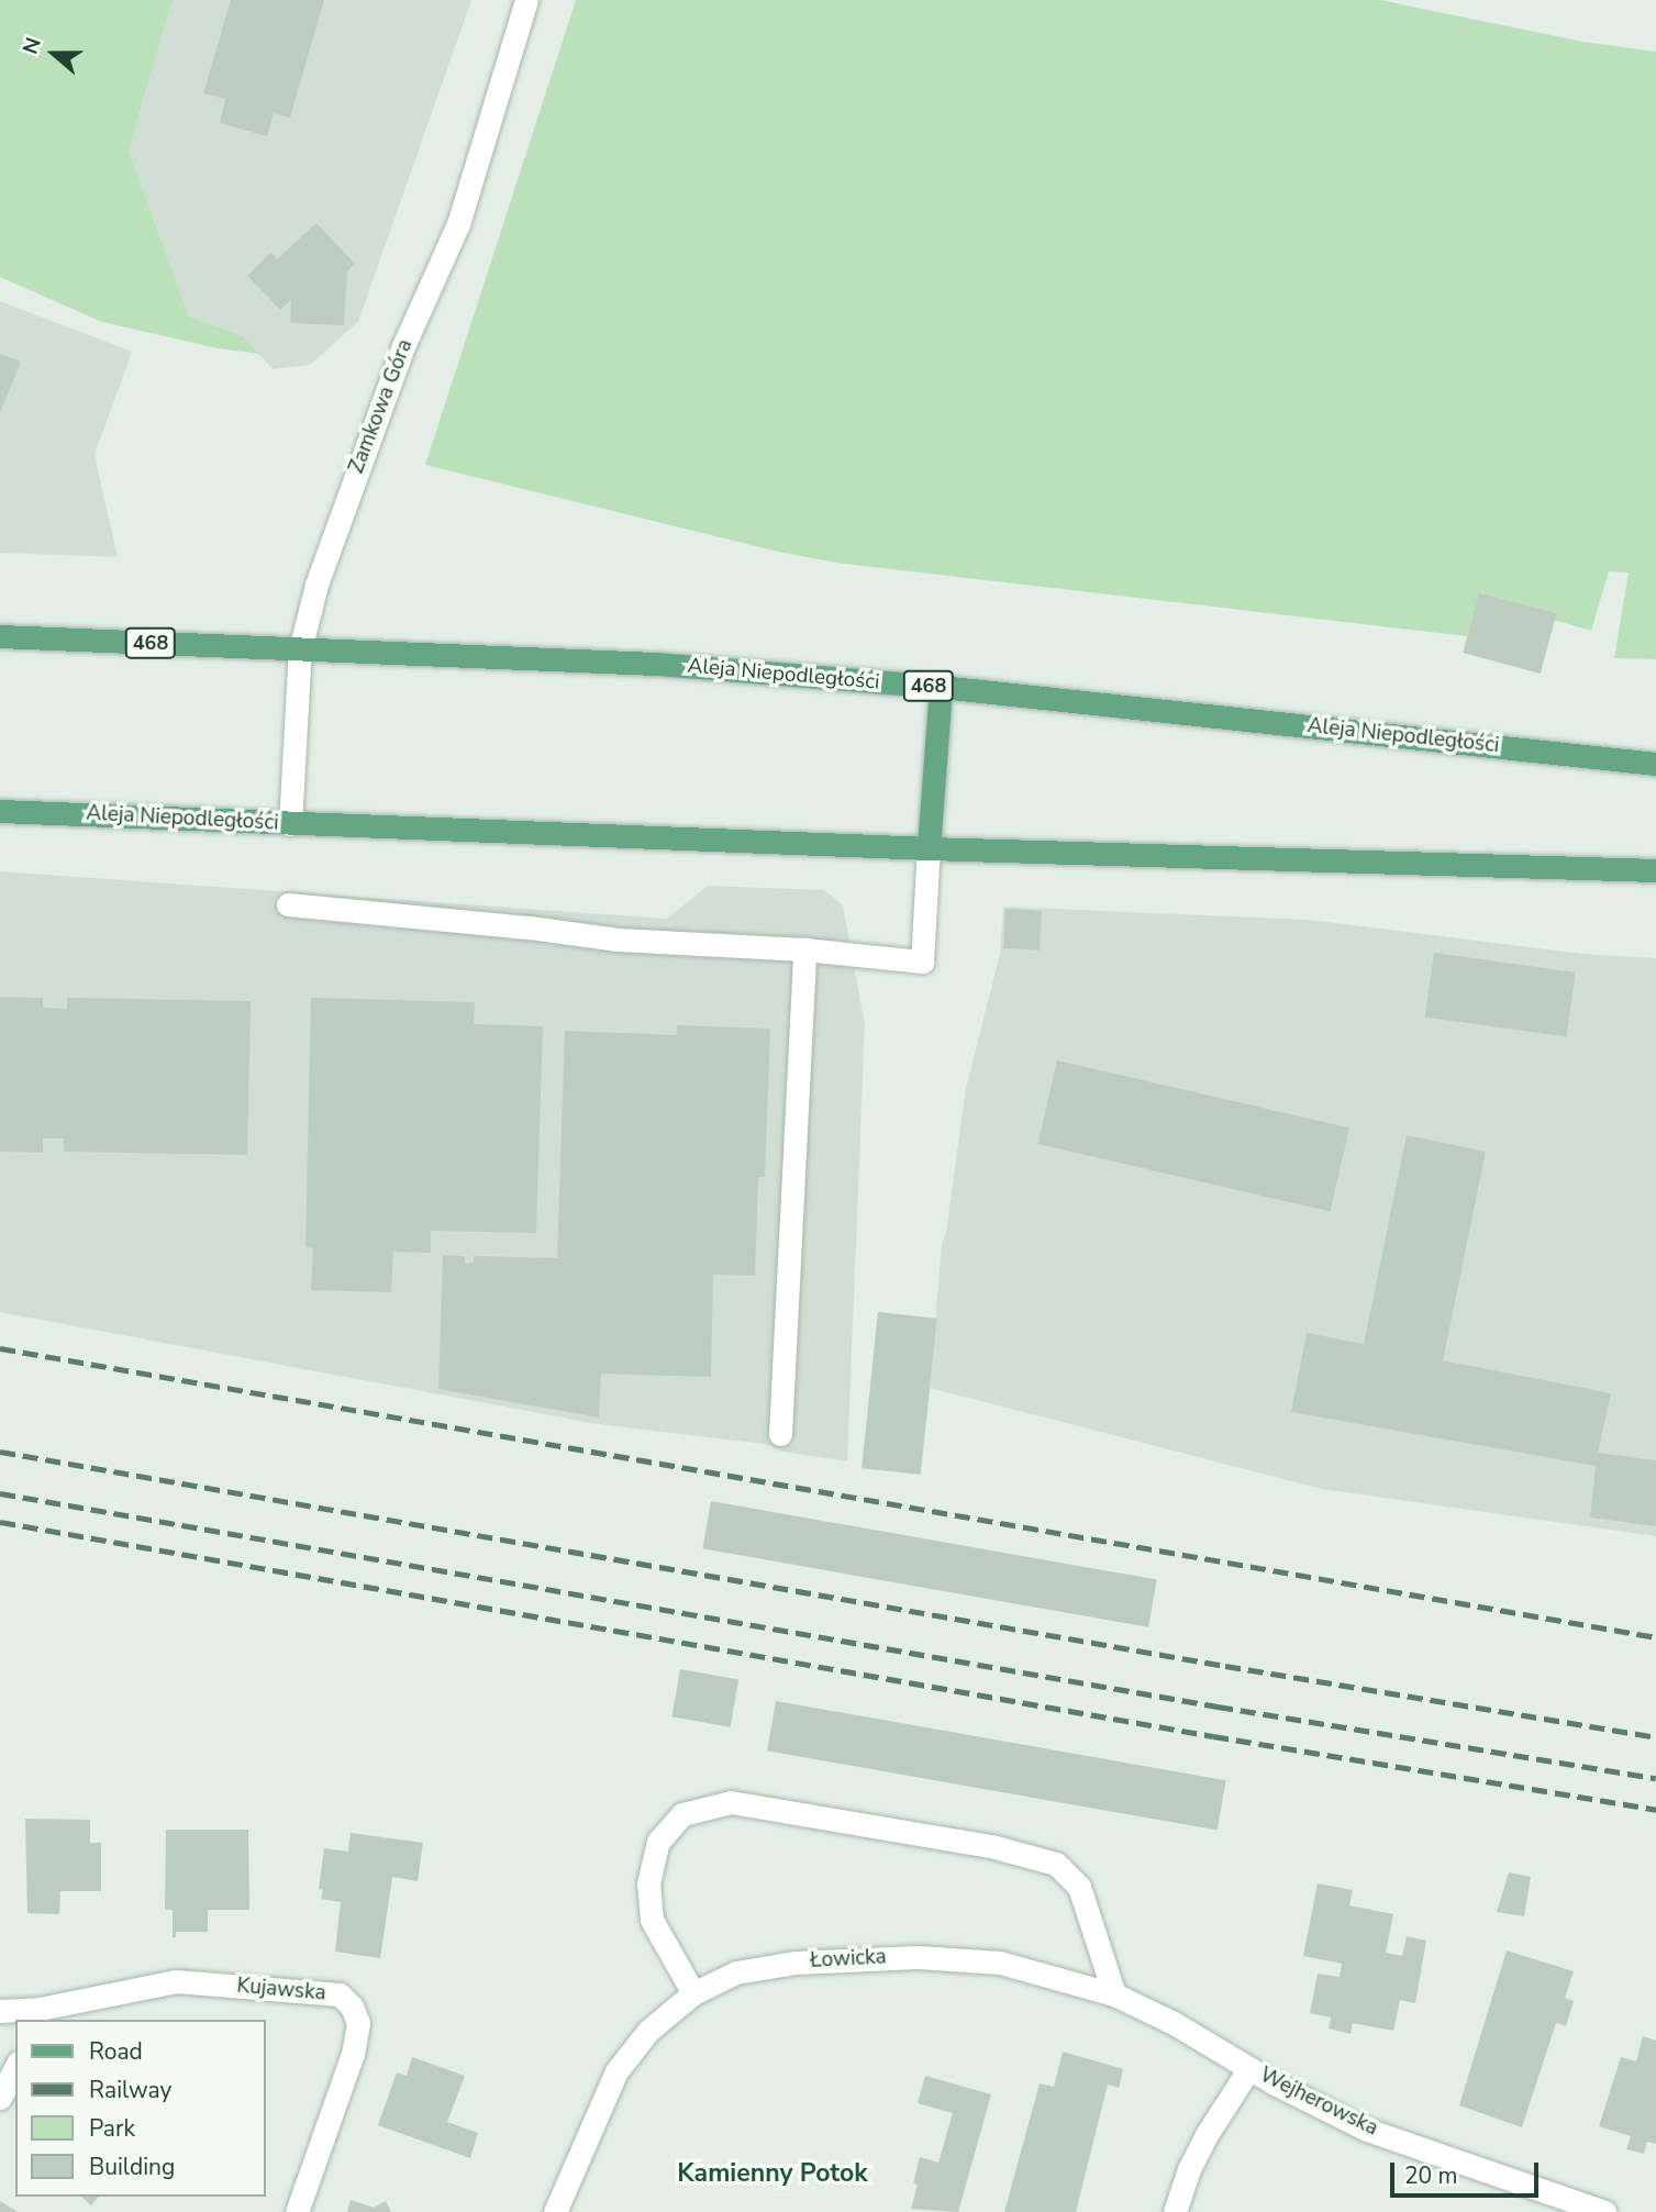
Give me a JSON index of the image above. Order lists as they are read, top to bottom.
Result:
{
  "streets": {
    "main road": ["468", "Aleja Niepodległości"],
    "street": [
      "Zamkowa Góra",
      "Łowicka",
      "Kujawska",
      "Wejherowska"
    ]
  },
  "crossings": [
    ["Zamkowa Góra", "Aleja Niepodległości"],
    ["Łowicka", "Wejherowska"]
  ],
  "districts": ["Kamienny Potok"],
  "legend": [
    "Road",
    "Railway",
    "Park",
    "Building"
  ],
  "scale_bar": "20 m",
  "north": "left"
}
